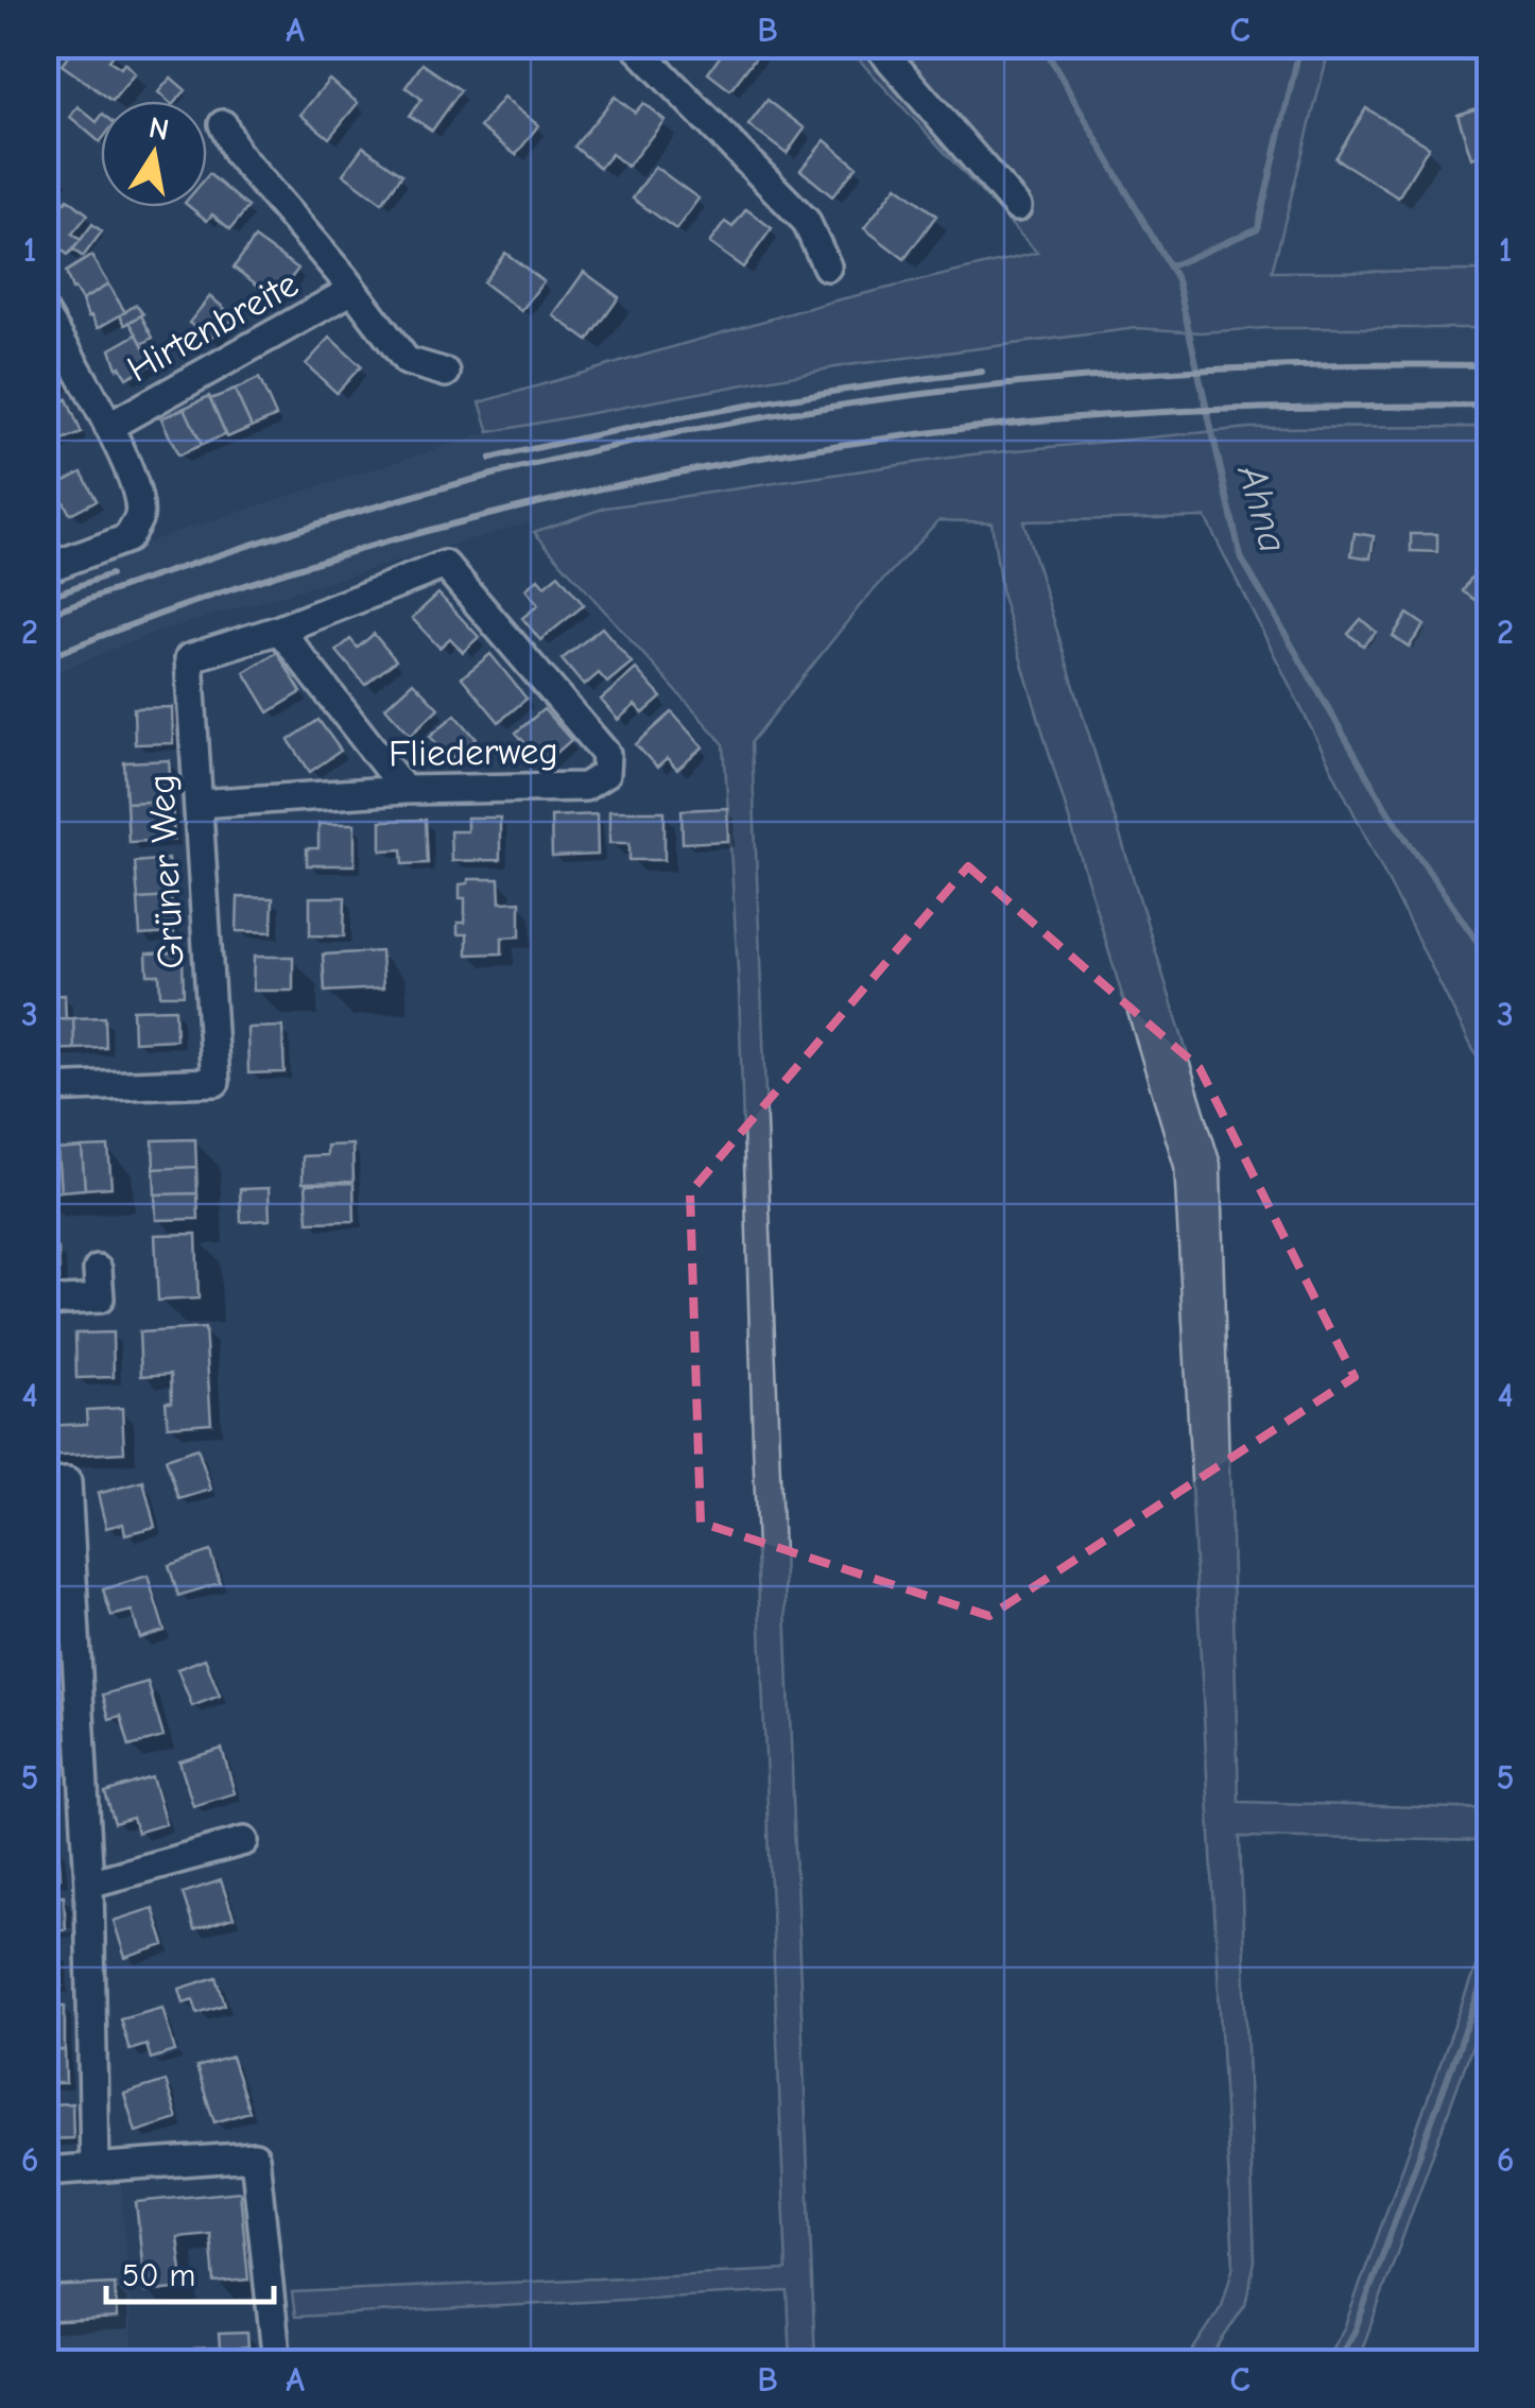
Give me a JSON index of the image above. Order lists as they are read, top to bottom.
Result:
{
  "streets": {
    "street": ["Hirtenbreite", "Fliederweg", "Grüner Weg"]
  },
  "crossings": [
    ["Fliederweg", "Grüner Weg"]
  ],
  "water": ["Ahna"],
  "scale_bar": "50 m",
  "north": "top",
  "grid": {
    "columns": ["A", "B", "C"],
    "rows": [
      "1",
      "2",
      "3",
      "4",
      "5",
      "6"
    ]
  }
}
